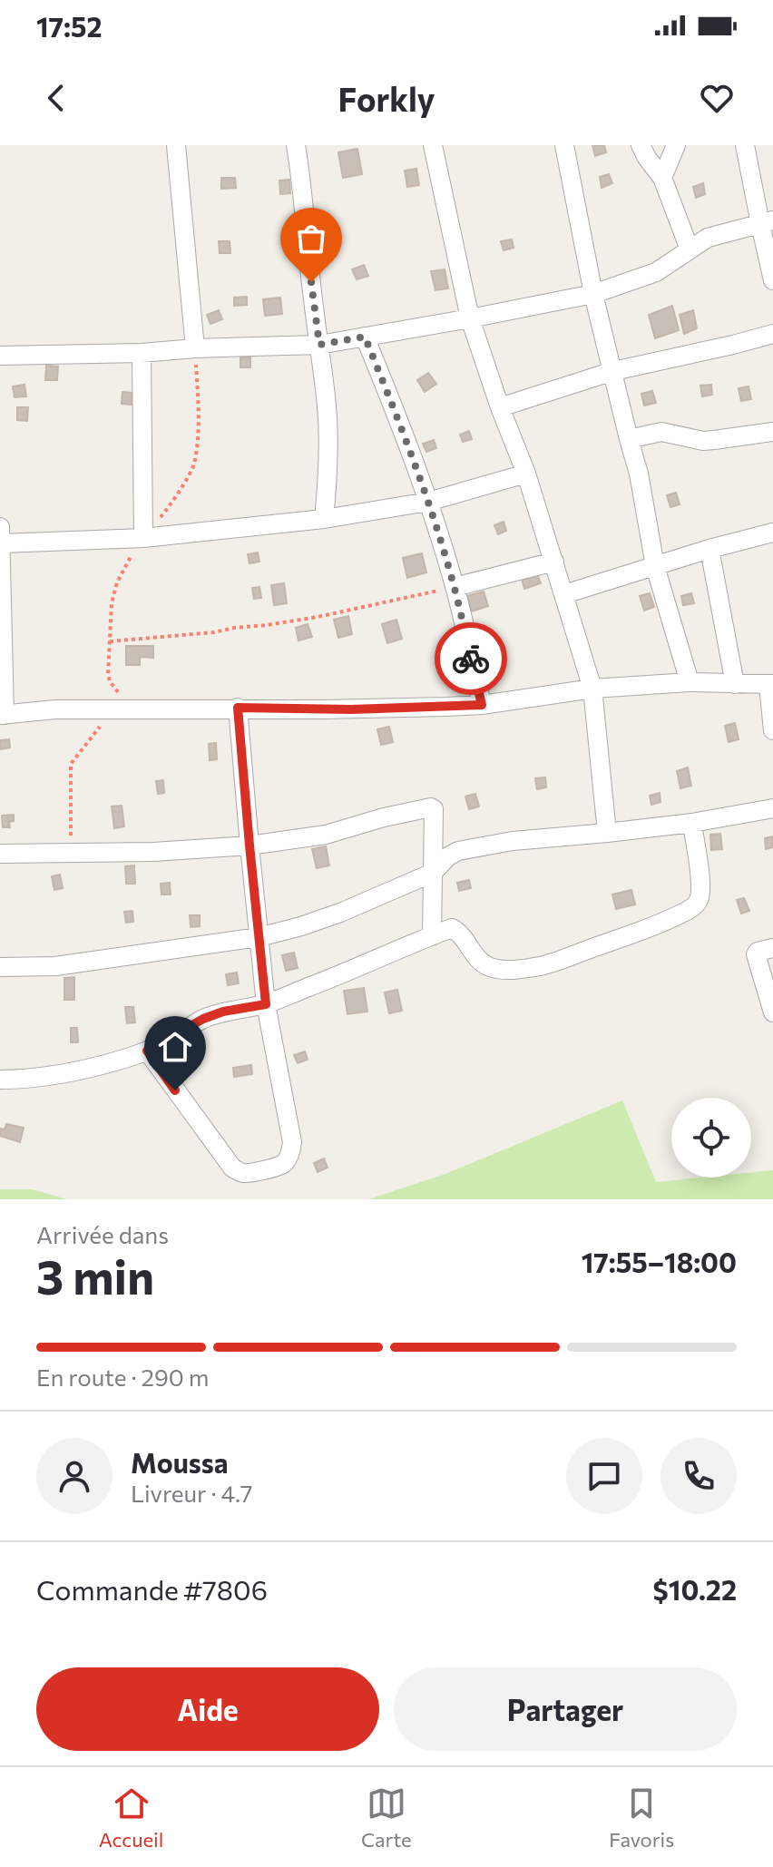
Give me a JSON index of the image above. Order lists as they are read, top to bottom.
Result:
{
  "page": {
    "status": "17:52",
    "header": "Forkly",
    "heading": ["3 min", "Arrivée dans", "17:55–18:00"],
    "panel": [
      "Moussa",
      "Livreur · 4.7",
      "Commande #7806",
      "$10.22"
    ],
    "bar": "En route · 290 m",
    "buttons": ["Aide", "Partager"],
    "tabs": ["Accueil", "Carte", "Favoris"]
  }
}
